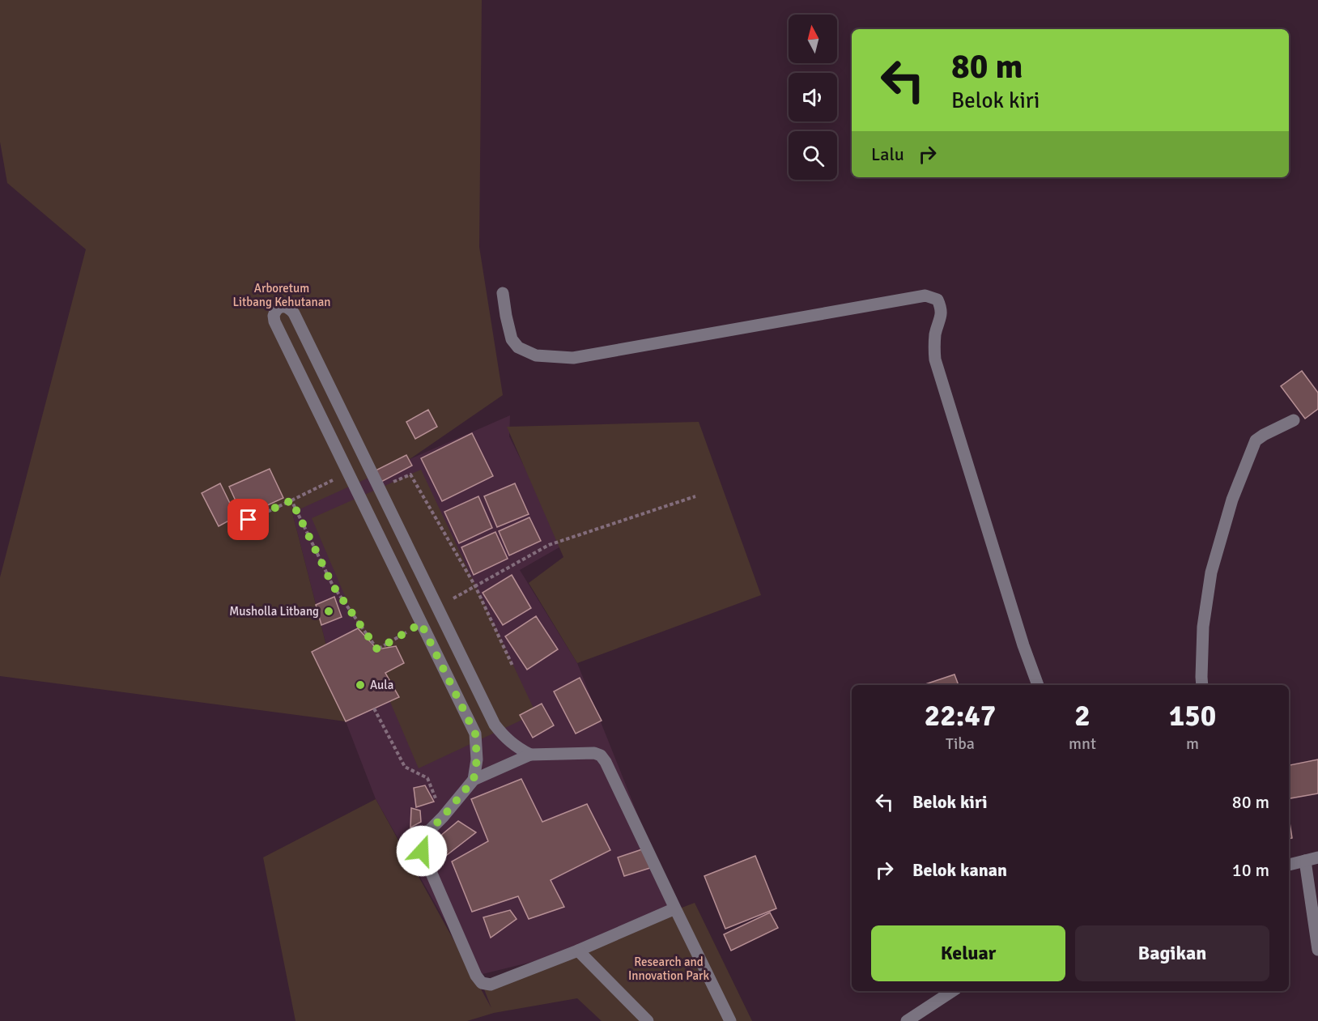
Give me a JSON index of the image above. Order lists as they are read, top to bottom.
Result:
{
  "parks": ["Arboretum Litbang Kehutanan", "Research and Innovation Park"],
  "places": ["Musholla Litbang", "Aula"],
  "north": "top",
  "page": {
    "turn": ["80 m", "Belok kiri"],
    "then": "Lalu",
    "eta": [
      "22:47",
      "Tiba",
      "2",
      "mnt",
      "150",
      "m"
    ],
    "list": [
      {
        "name": "Belok kiri",
        "value": "80 m"
      },
      {
        "name": "Belok kanan",
        "value": "10 m"
      }
    ],
    "buttons": ["Keluar", "Bagikan"]
  }
}
